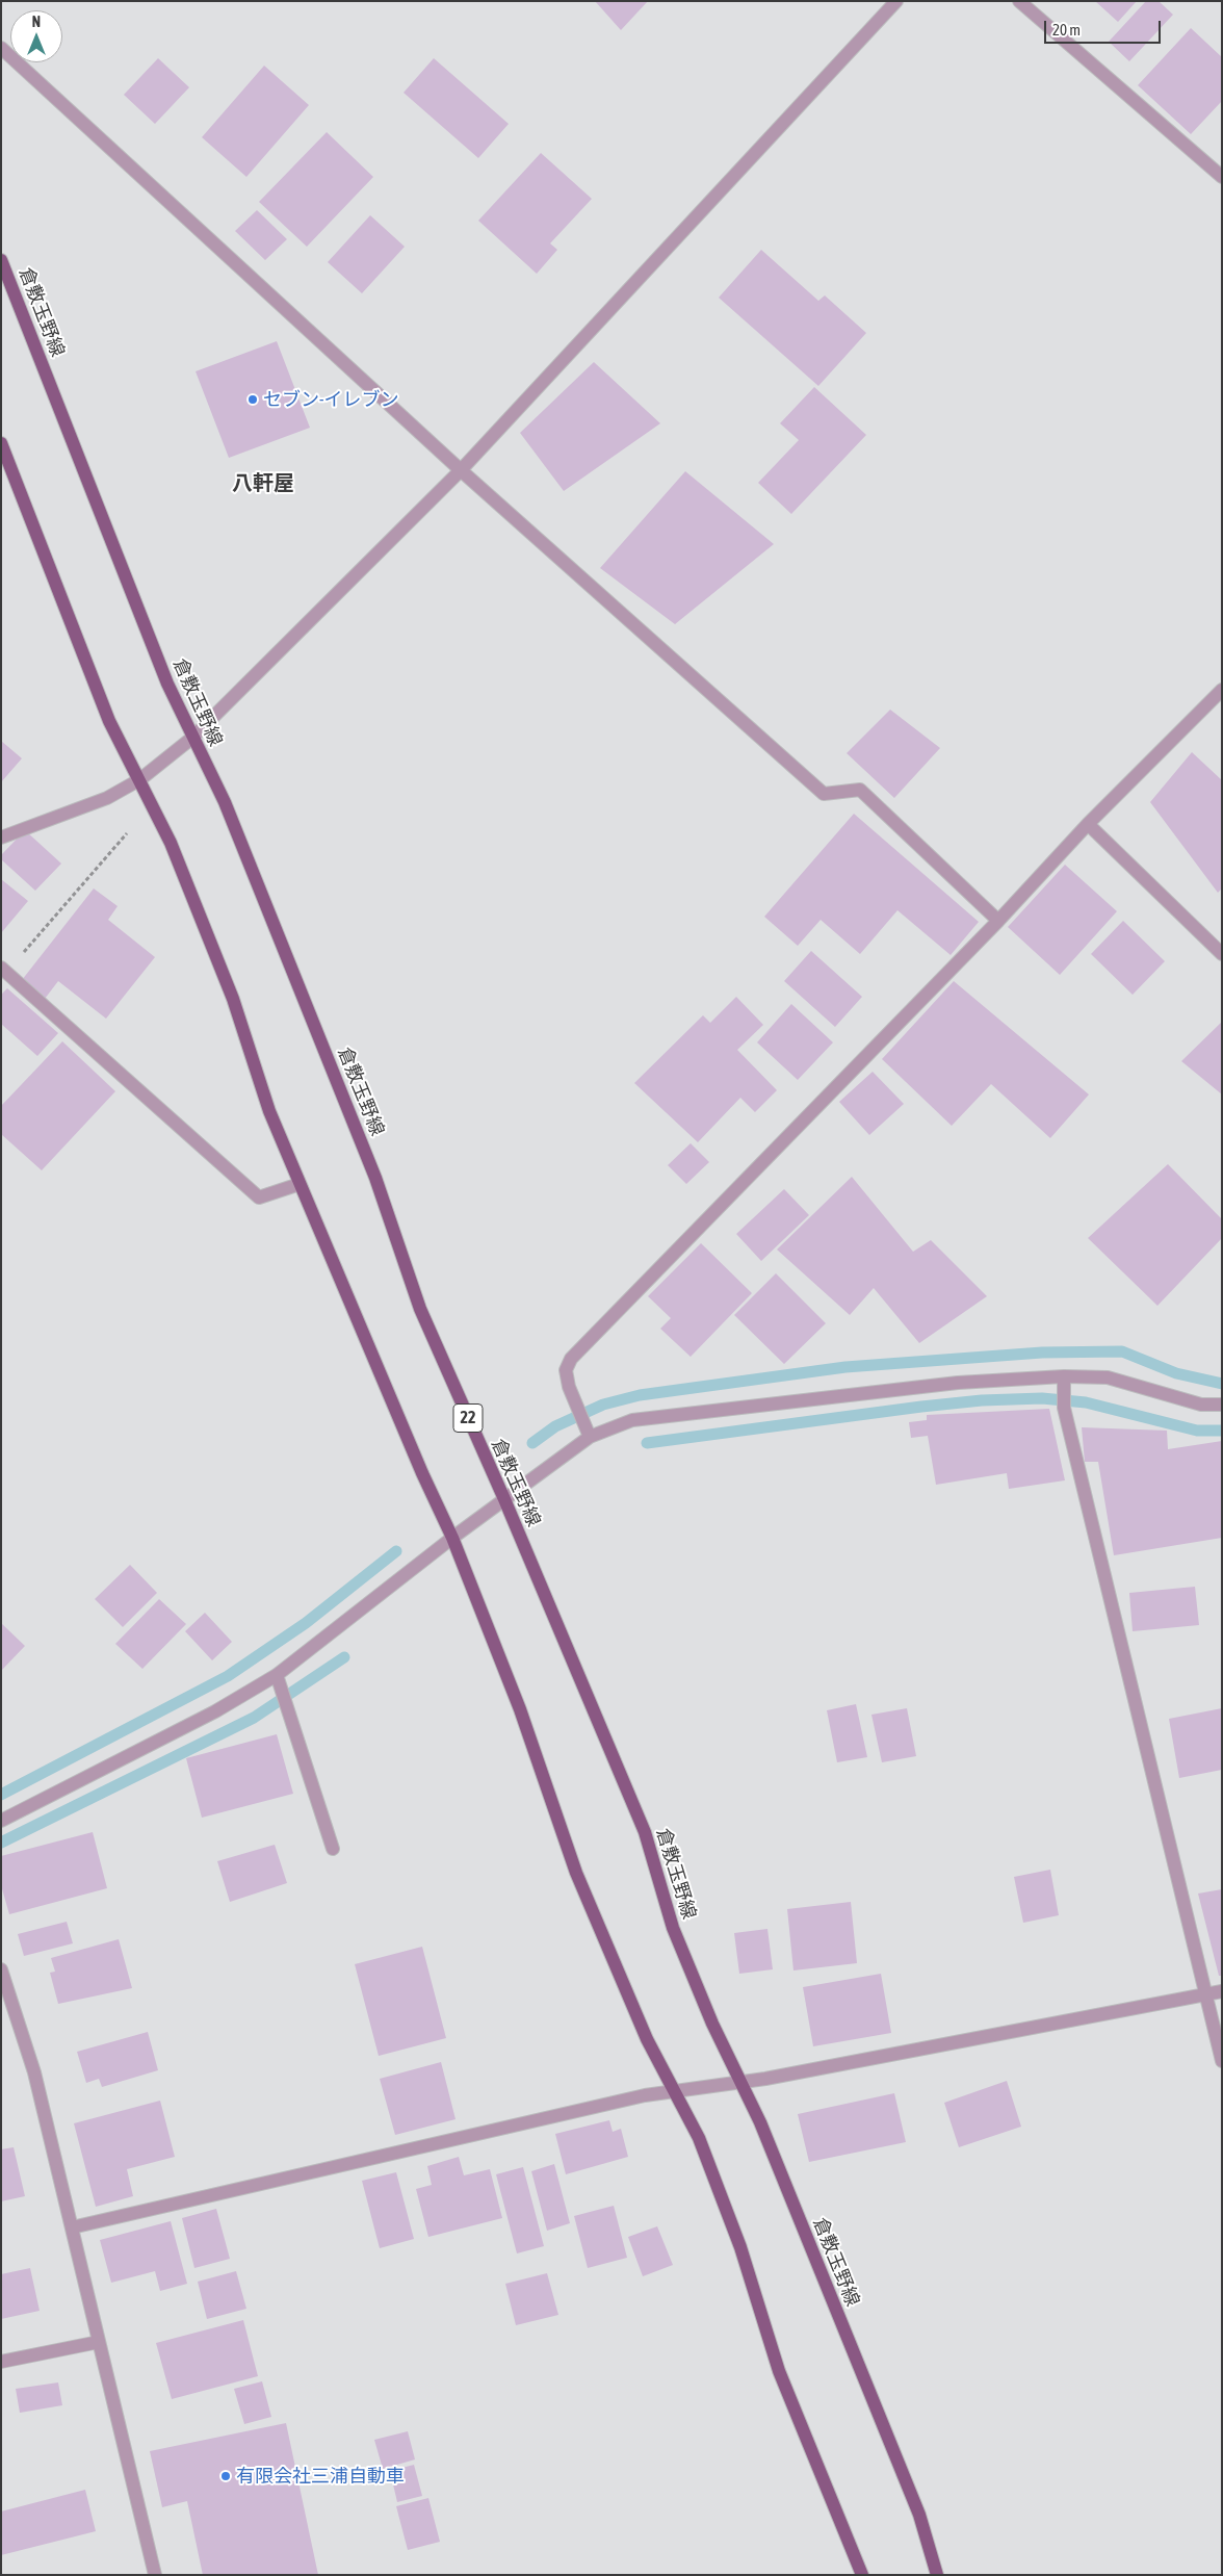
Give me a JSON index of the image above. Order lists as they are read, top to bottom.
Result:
{
  "streets": {
    "main road": ["倉敷玉野線", "22"]
  },
  "districts": ["八軒屋"],
  "places": ["セブン-イレブン", "有限会社三浦自動車"],
  "scale_bar": "20 m",
  "north": "top"
}
